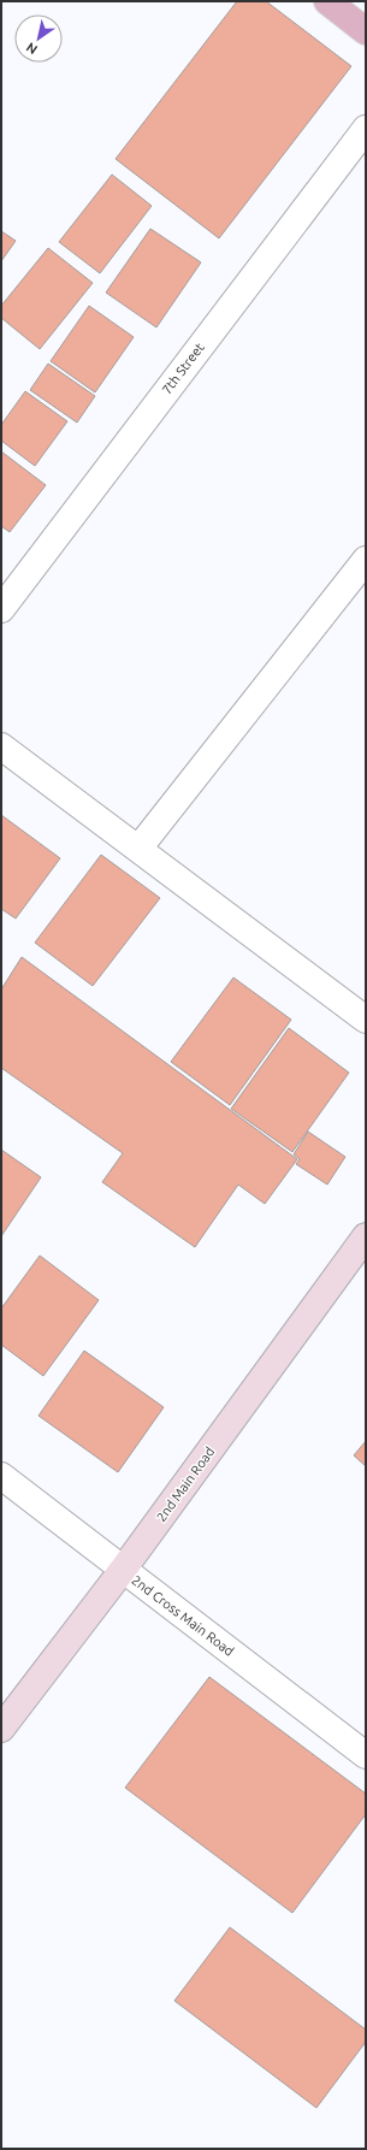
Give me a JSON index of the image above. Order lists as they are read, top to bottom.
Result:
{
  "streets": {
    "main road": ["2nd Main Road"],
    "street": ["7th Street", "2nd Cross Main Road"]
  },
  "crossings": [
    ["2nd Main Road", "2nd Cross Main Road"]
  ],
  "north": "bottom left"
}
